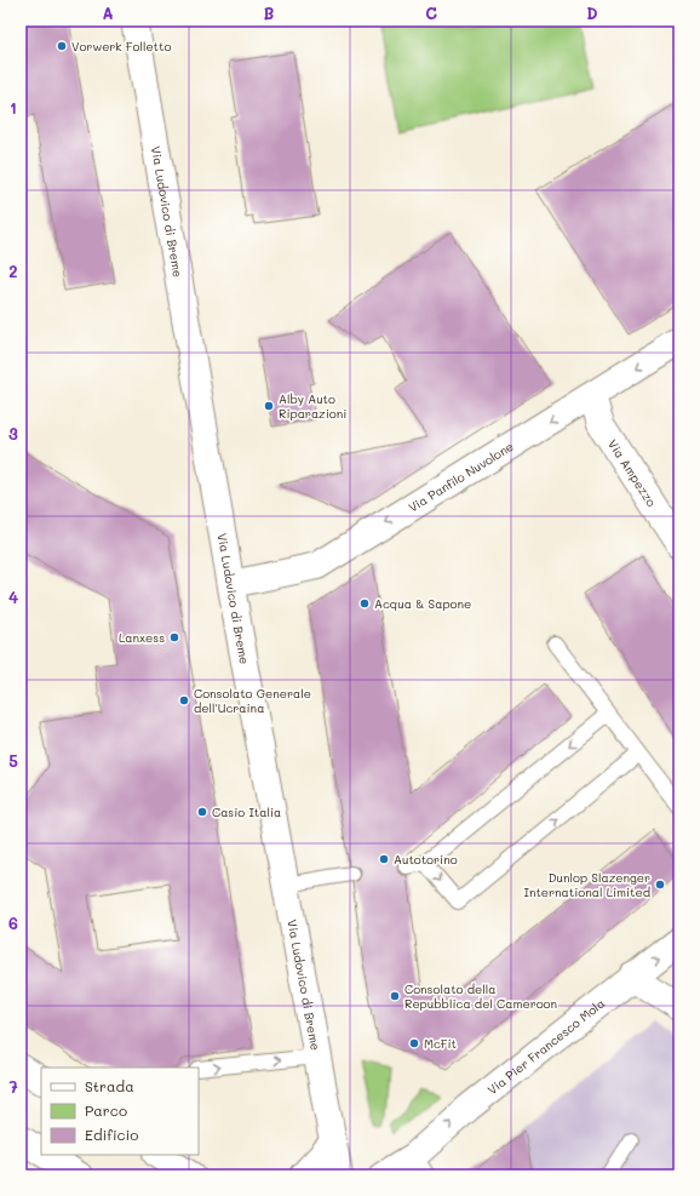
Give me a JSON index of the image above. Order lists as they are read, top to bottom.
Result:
{
  "streets": {
    "street": [
      "Via Ludovico di Breme",
      "Via Ampezzo",
      "Via Panfilo Nuvolone",
      "Via Pier Francesco Mola"
    ]
  },
  "crossings": [
    ["Via Ludovico di Breme", "Via Panfilo Nuvolone"],
    ["Via Ampezzo", "Via Panfilo Nuvolone"]
  ],
  "one_way": ["Via Panfilo Nuvolone", "Via Pier Francesco Mola"],
  "places": [
    "Vorwerk Folletto",
    "Alby Auto Riparazioni",
    "Acqua & Sapone",
    "Lanxess",
    "Consolato Generale dell'Ucraina",
    "Casio Italia",
    "Autotorino",
    "Dunlop Slazenger International Limited",
    "Consolato della Repubblica del Cameroon",
    "McFit"
  ],
  "legend": ["Strada", "Parco", "Edificio"],
  "grid": {
    "columns": [
      "A",
      "B",
      "C",
      "D"
    ],
    "rows": [
      "1",
      "2",
      "3",
      "4",
      "5",
      "6",
      "7"
    ]
  }
}
